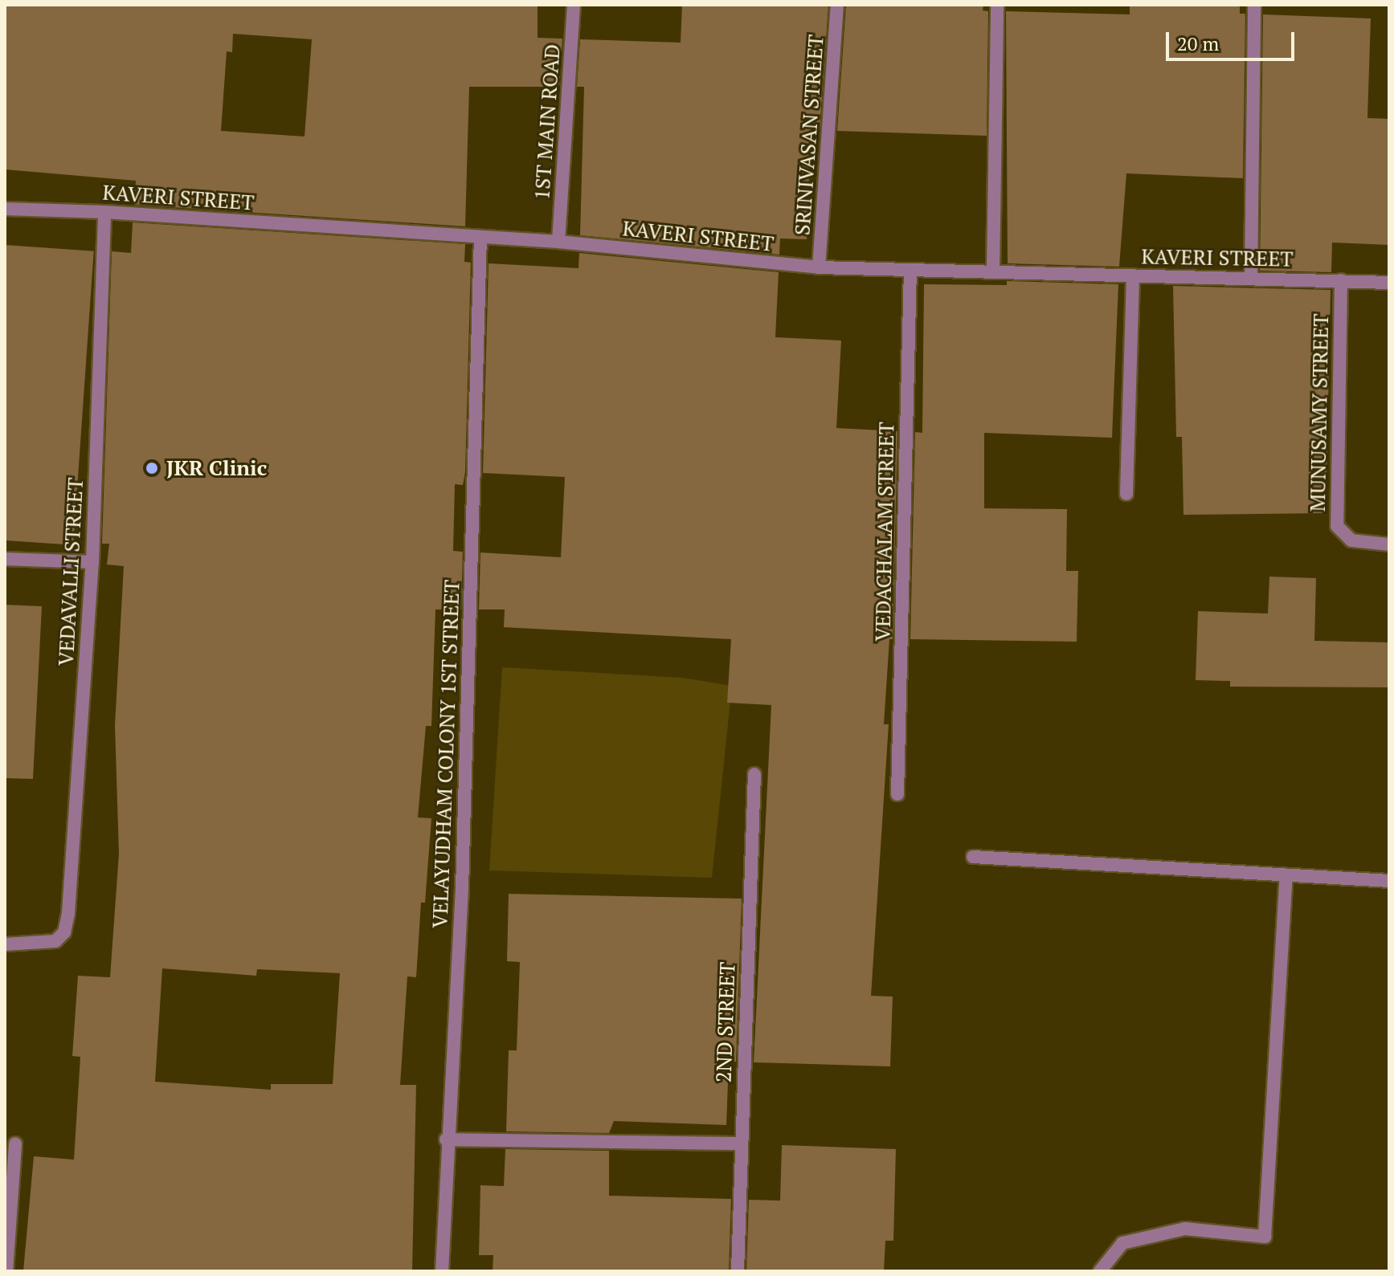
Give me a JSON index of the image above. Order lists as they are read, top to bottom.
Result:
{
  "streets": {
    "street": [
      "1ST MAIN ROAD",
      "SRINIVASAN STREET",
      "KAVERI STREET",
      "MUNUSAMY STREET",
      "VEDACHALAM STREET",
      "VEDAVALLI STREET",
      "VELAYUDHAM COLONY 1ST STREET",
      "2ND STREET"
    ]
  },
  "crossings": [
    ["1ST MAIN ROAD", "KAVERI STREET"],
    ["SRINIVASAN STREET", "KAVERI STREET"],
    ["KAVERI STREET", "MUNUSAMY STREET"],
    ["KAVERI STREET", "VEDACHALAM STREET"],
    ["KAVERI STREET", "VEDAVALLI STREET"],
    ["KAVERI STREET", "VELAYUDHAM COLONY 1ST STREET"]
  ],
  "places": ["JKR Clinic"],
  "scale_bar": "20 m"
}
